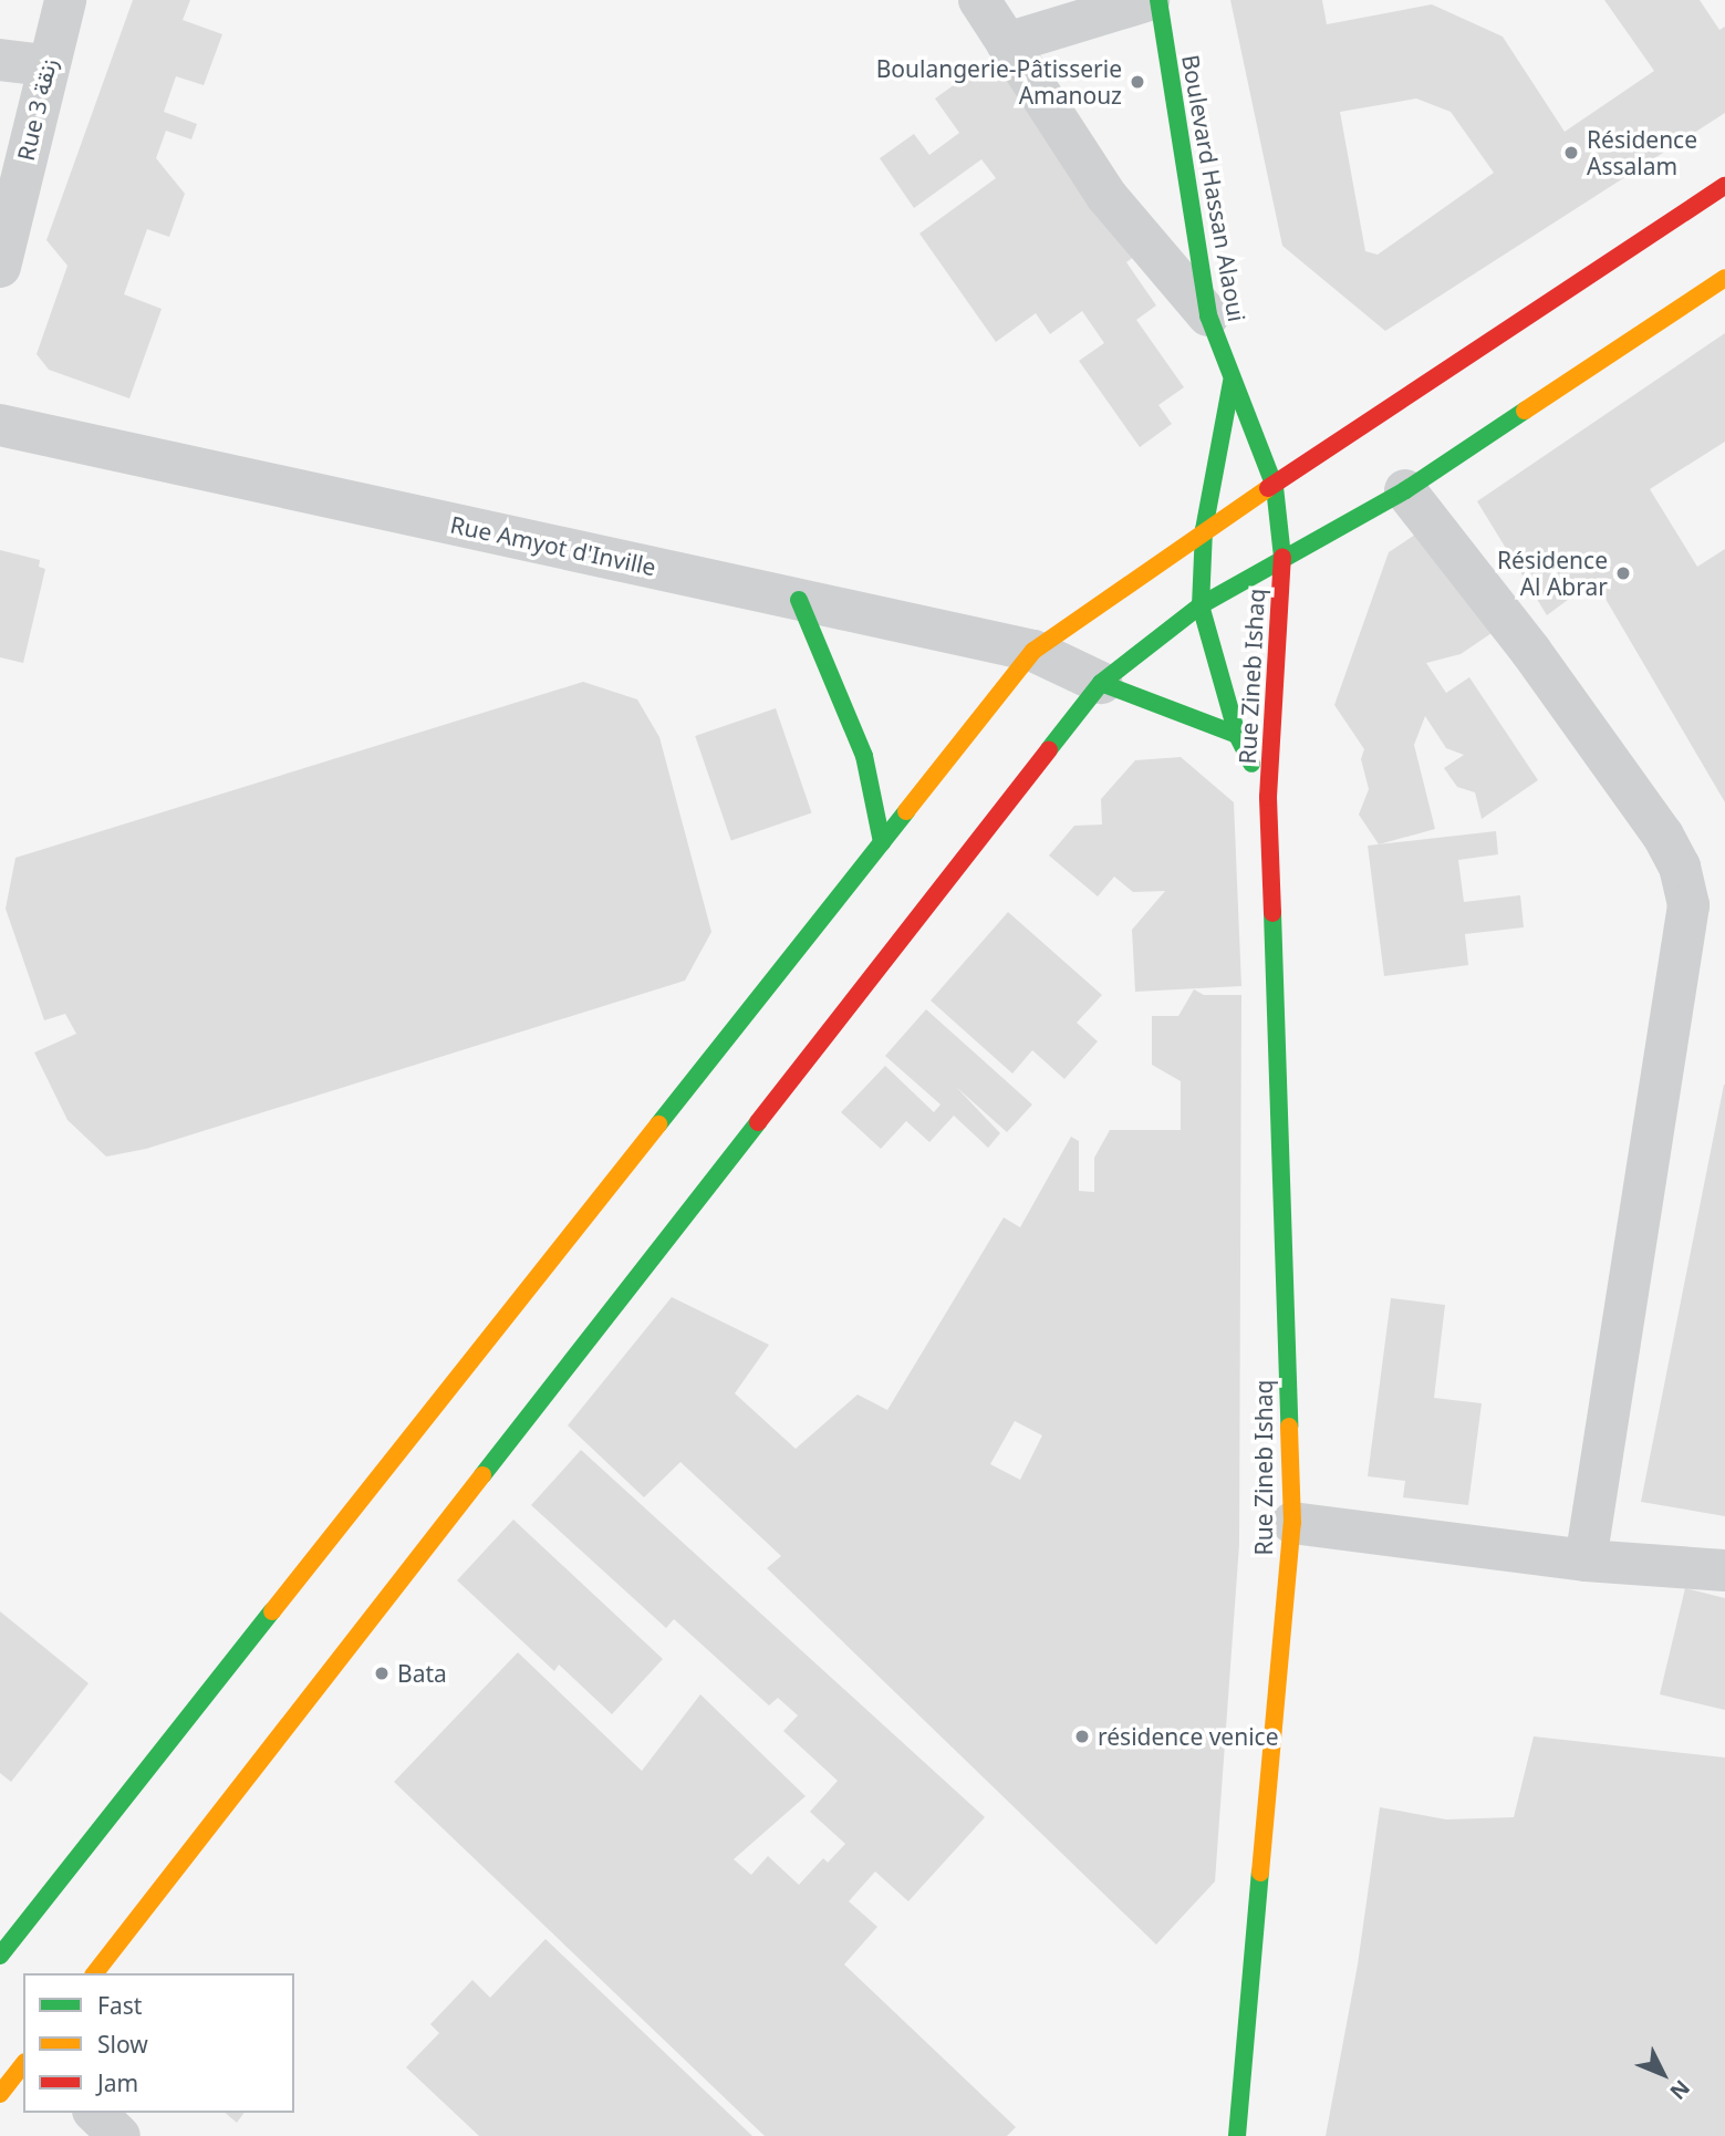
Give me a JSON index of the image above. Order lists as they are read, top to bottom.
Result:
{
  "streets": {
    "main road": ["Boulevard Hassan Alaoui", "Rue Zineb Ishaq"],
    "street": ["Rue 3 زنقة", "Rue Amyot d'Inville"]
  },
  "crossings": [
    ["Boulevard Hassan Alaoui", "Rue Zineb Ishaq"]
  ],
  "places": [
    "Boulangerie-Pâtisserie Amanouz",
    "Résidence Assalam",
    "Résidence Al Abrar",
    "Bata",
    "résidence venice"
  ],
  "legend": ["Fast", "Slow", "Jam"],
  "north": "bottom right"
}
